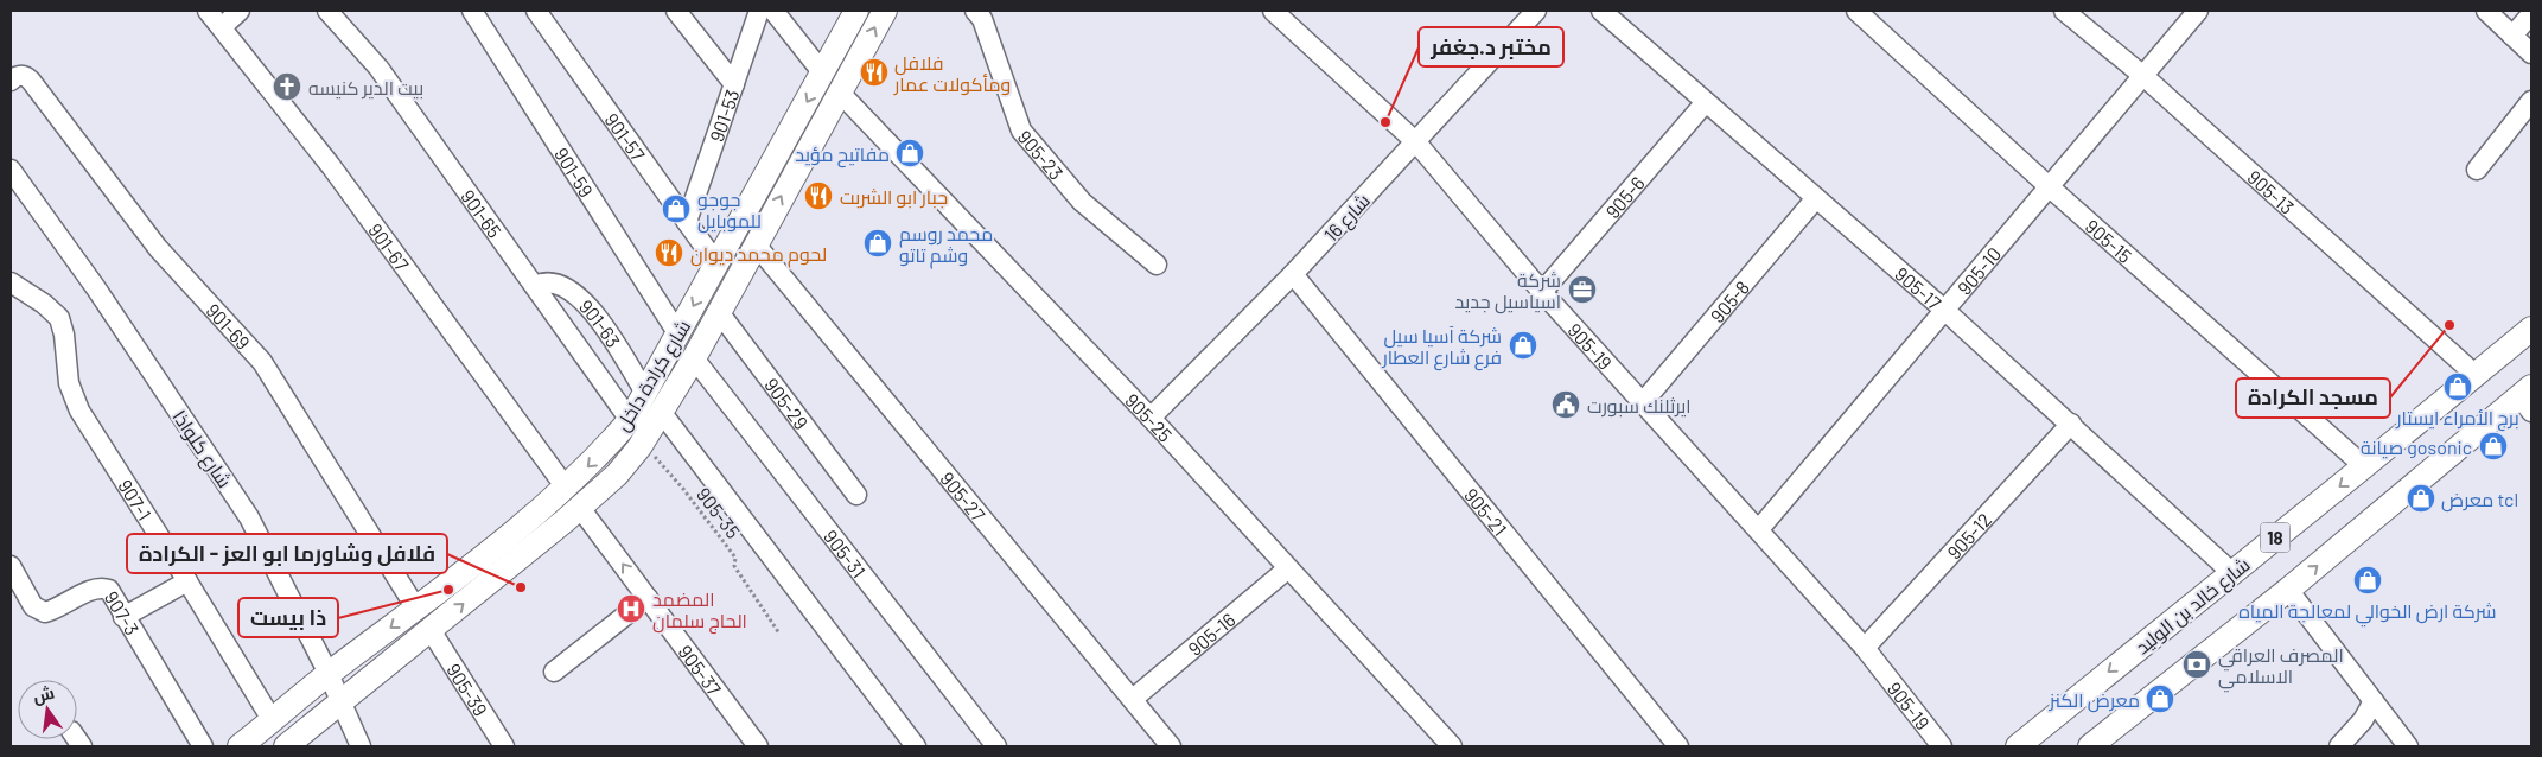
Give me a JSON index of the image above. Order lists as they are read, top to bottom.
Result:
{
  "streets": {
    "main road": ["شارع كرادة داخل", "18", "شارع خالد بن الوليد"],
    "street": [
      "901-53",
      "901-57",
      "905-23",
      "901-59",
      "905-13",
      "905-6",
      "901-65",
      "شارع 16",
      "905-15",
      "901-67",
      "905-10",
      "905-17",
      "905-8",
      "901-69",
      "901-63",
      "905-19",
      "905-29",
      "905-25",
      "شارع كلواذا",
      "905-27",
      "907-1",
      "905-21",
      "905-12",
      "905-31",
      "907-3",
      "905-16",
      "905-37",
      "905-39"
    ],
    "path": ["905-35"]
  },
  "crossings": [
    ["901-53", "901-57"],
    ["901-57", "شارع كرادة داخل"],
    ["901-59", "شارع كرادة داخل"],
    ["905-13", "905-10"],
    ["905-13", "شارع خالد بن الوليد"],
    ["905-6", "905-17"],
    ["905-6", "905-19"],
    ["901-65", "901-63"],
    ["901-65", "شارع كرادة داخل"],
    ["شارع 16", "905-19"],
    ["شارع 16", "905-25"],
    ["شارع 16", "905-21"],
    ["905-15", "905-10"],
    ["905-15", "شارع خالد بن الوليد"],
    ["901-67", "شارع كرادة داخل"],
    ["905-10", "905-17"],
    ["905-10", "905-19"],
    ["905-17", "905-8"],
    ["905-17", "905-12"],
    ["905-17", "شارع خالد بن الوليد"],
    ["905-8", "905-19"],
    ["901-69", "شارع كرادة داخل"],
    ["901-63", "شارع كرادة داخل"],
    ["905-19", "905-12"],
    ["شارع كرادة داخل", "905-29"],
    ["شارع كرادة داخل", "905-25"],
    ["شارع كرادة داخل", "شارع كلواذا"],
    ["شارع كرادة داخل", "905-27"],
    ["شارع كرادة داخل", "907-1"],
    ["شارع كرادة داخل", "905-35"],
    ["شارع كرادة داخل", "905-31"],
    ["شارع كرادة داخل", "905-37"],
    ["شارع كرادة داخل", "905-39"],
    ["905-25", "905-16"],
    ["905-27", "905-16"]
  ],
  "places": {
    "restaurant": ["فلافل ومأكولات عمار", "جبار ابو الشربت", "لحوم محمد ديوان"],
    "church": ["بيت الدير كنيسه"],
    "other": [
      "مختبر د.جغفر",
      "مسجد الكرادة",
      "فلافل وشاورما ابو العز - الكرادة",
      "ذا بيست"
    ],
    "shop": [
      "مفاتيح مؤيد",
      "جوجو للموبايل",
      "محمد روسم وشم تاتو",
      "شركة آسيا سيل فرع شارع العطار",
      "برج الأمراء ايستار",
      "صيانة gosonic",
      "معرض tcl",
      "شركة ارض الخوالي لمعالجة المياه",
      "معرض الكنز"
    ],
    "office": ["شركة اسياسيل جديد"],
    "public building": ["ايرثلنك سبورت"],
    "hospital": ["المضمد الحاج سلمان"],
    "bank": ["المصرف العراقي الاسلامي"]
  },
  "north": "top"
}
